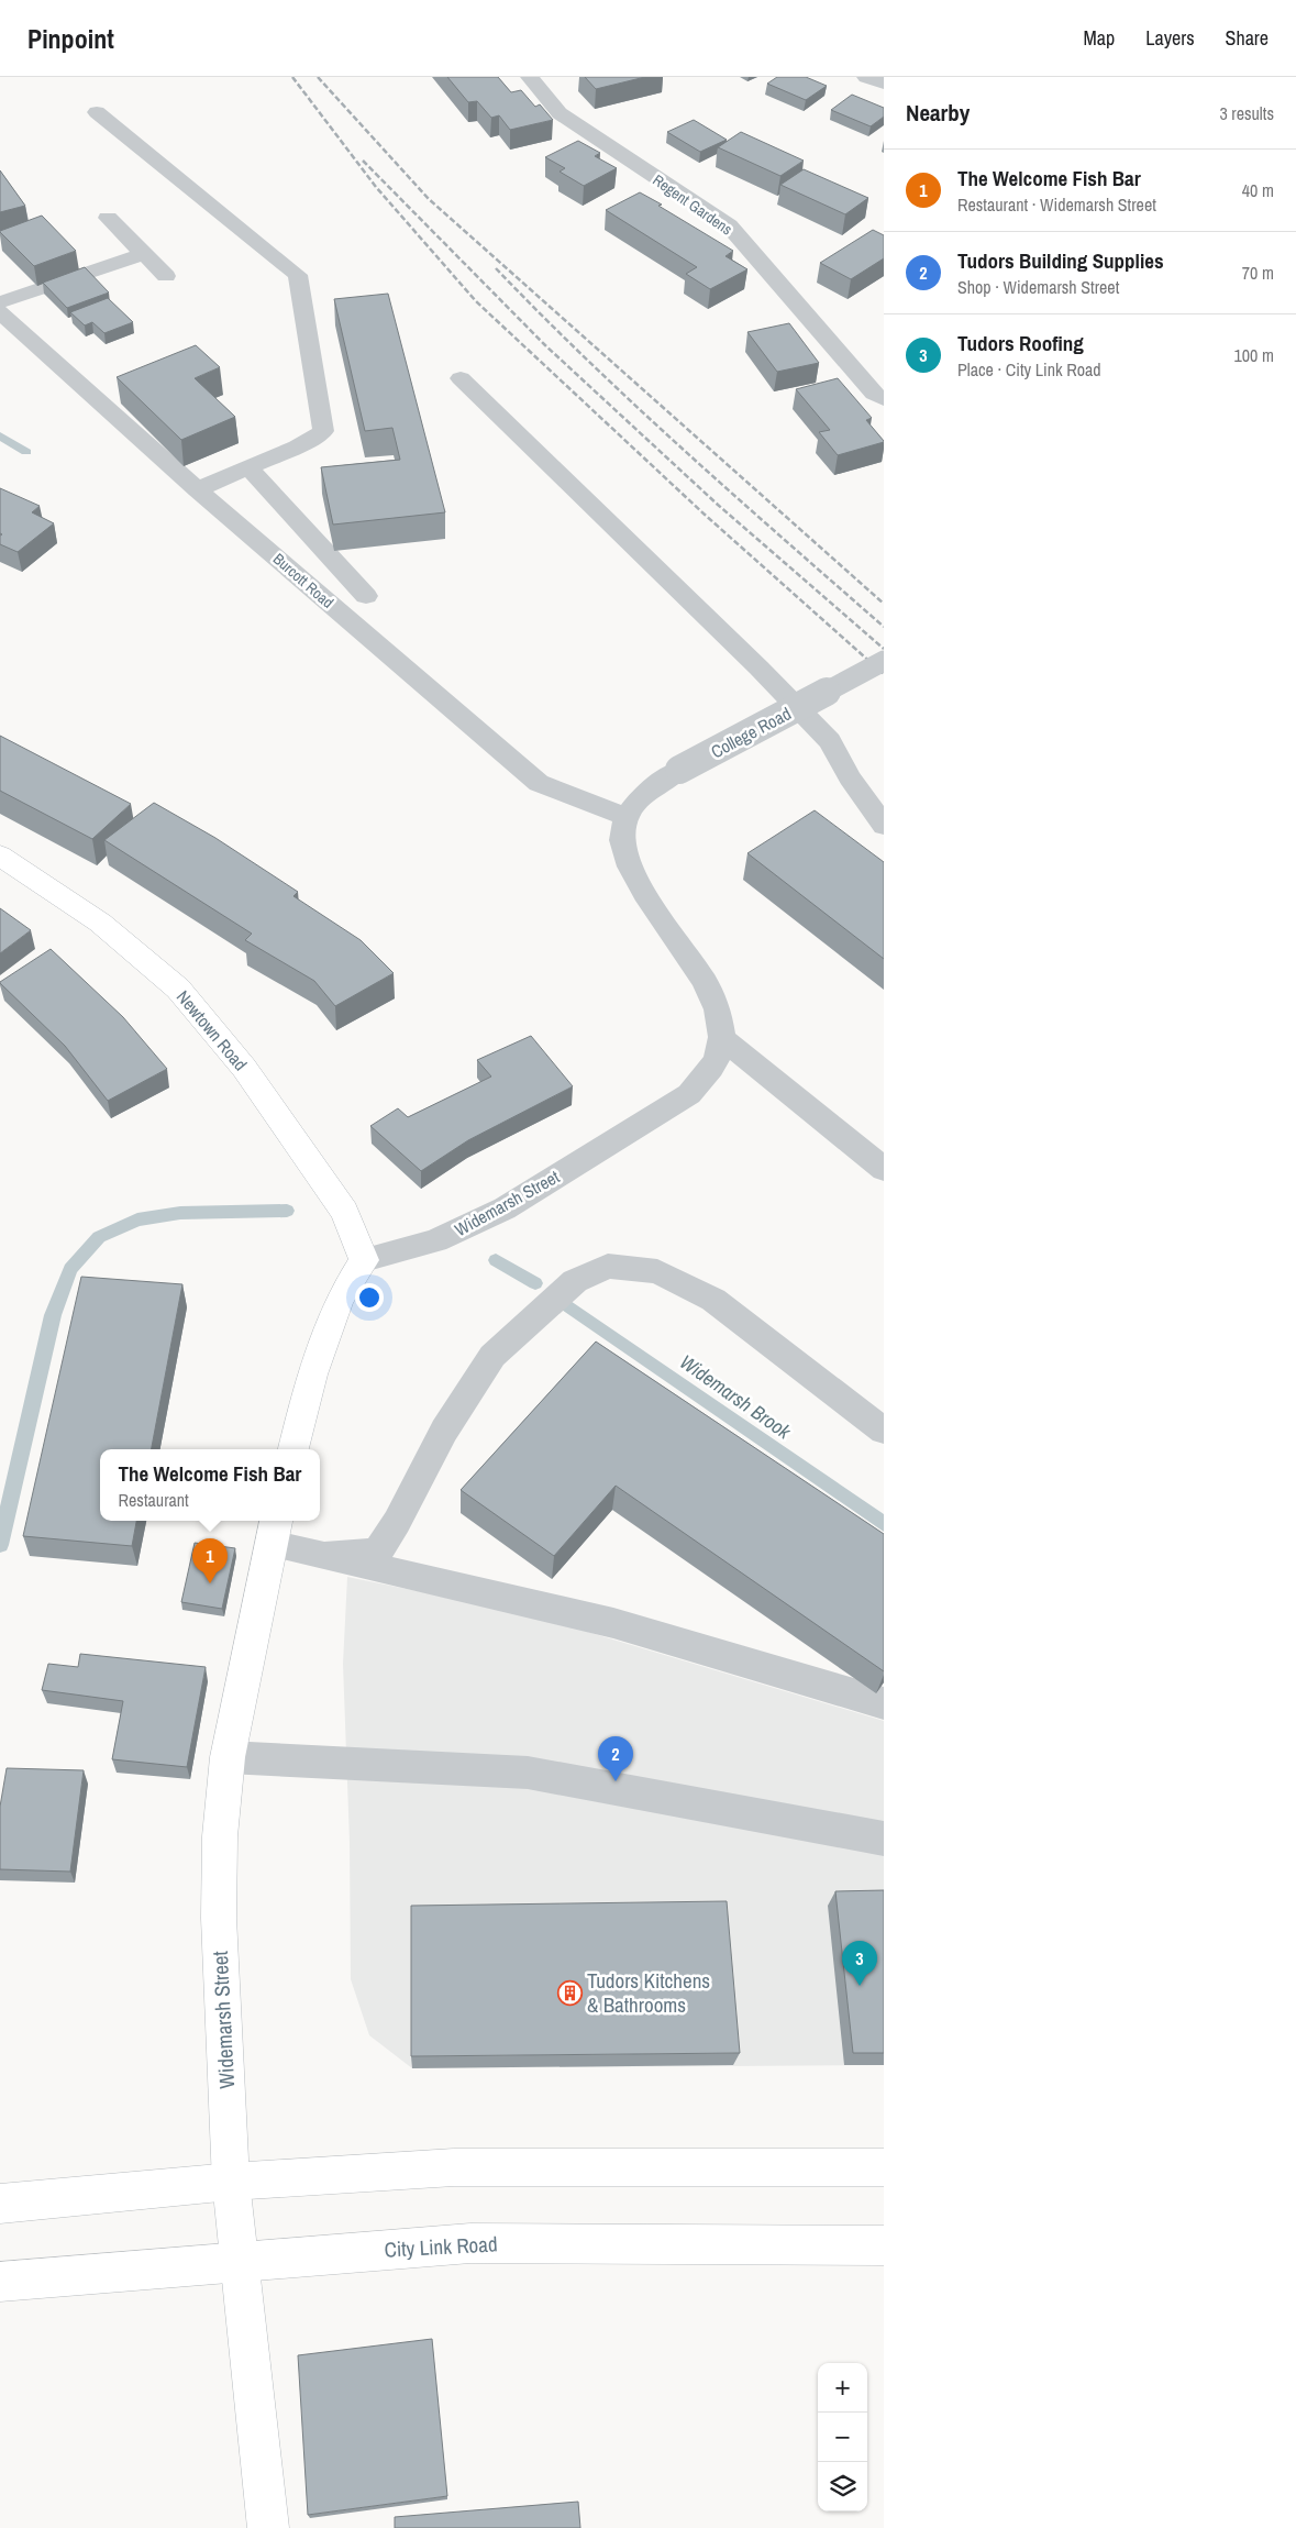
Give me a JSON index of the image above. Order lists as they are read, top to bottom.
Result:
{
  "streets": {
    "main road": ["Newtown Road", "Widemarsh Street", "City Link Road"],
    "street": ["Regent Gardens", "Burcott Road", "College Road"]
  },
  "crossings": [
    ["Burcott Road", "College Road"],
    ["Newtown Road", "Widemarsh Street"],
    ["Widemarsh Street", "City Link Road"]
  ],
  "water": ["Widemarsh Brook"],
  "places": {
    "building": ["Tudors Kitchens & Bathrooms"]
  },
  "page": {
    "header": "Pinpoint",
    "nav": ["Map", "Layers", "Share"],
    "heading": ["Nearby", "3 results"],
    "list": [
      {
        "mark": "1",
        "name": "The Welcome Fish Bar",
        "note": "Restaurant · Widemarsh Street",
        "value": "40 m"
      },
      {
        "mark": "2",
        "name": "Tudors Building Supplies",
        "note": "Shop · Widemarsh Street",
        "value": "70 m"
      },
      {
        "mark": "3",
        "name": "Tudors Roofing",
        "note": "Place · City Link Road",
        "value": "100 m"
      }
    ],
    "popup": ["The Welcome Fish Bar", "Restaurant"],
    "pins": ["1", "2", "3"],
    "map_buttons": ["+", "−"]
  }
}
